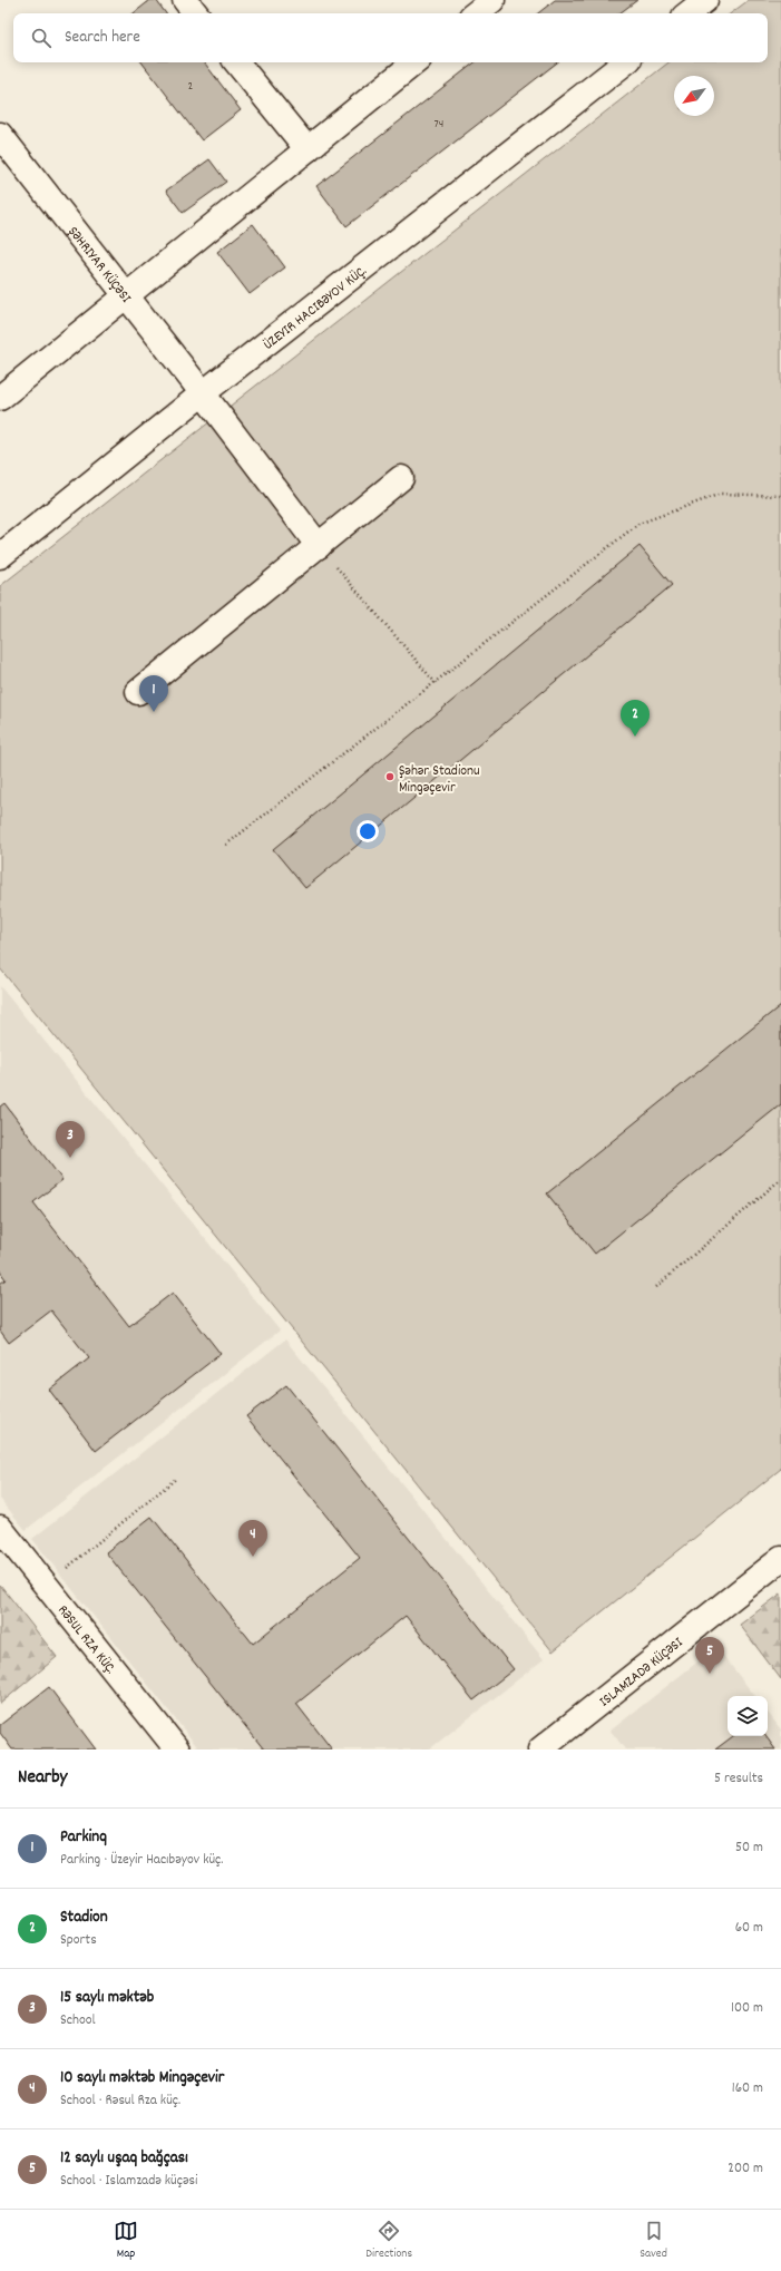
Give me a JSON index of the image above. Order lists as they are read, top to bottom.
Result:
{
  "streets": {
    "street": ["ŞƏHRIYAR KÜÇƏSI", "RƏSUL RZA KÜÇ.", "ISLAMZADƏ KÜÇƏSI"]
  },
  "places": ["Şəhər Stadionu Mingəçevir"],
  "house_numbers": ["2", "74"],
  "north": "bottom left",
  "page": {
    "search": "Search here",
    "pins": [
      "1",
      "2",
      "3",
      "4",
      "5"
    ],
    "heading": ["Nearby", "5 results"],
    "list": [
      {
        "mark": "1",
        "name": "Parkinq",
        "note": "Parking · Üzeyir Hacıbəyov küç.",
        "value": "50 m"
      },
      {
        "mark": "2",
        "name": "Stadion",
        "note": "Sports",
        "value": "60 m"
      },
      {
        "mark": "3",
        "name": "15 saylı məktəb",
        "note": "School",
        "value": "100 m"
      },
      {
        "mark": "4",
        "name": "10 saylı məktəb Mingəçevir",
        "note": "School · Rəsul Rza küç.",
        "value": "160 m"
      },
      {
        "mark": "5",
        "name": "12 saylı uşaq bağçası",
        "note": "School · Islamzadə küçəsi",
        "value": "200 m"
      }
    ],
    "nav": ["Map", "Directions", "Saved"]
  }
}
